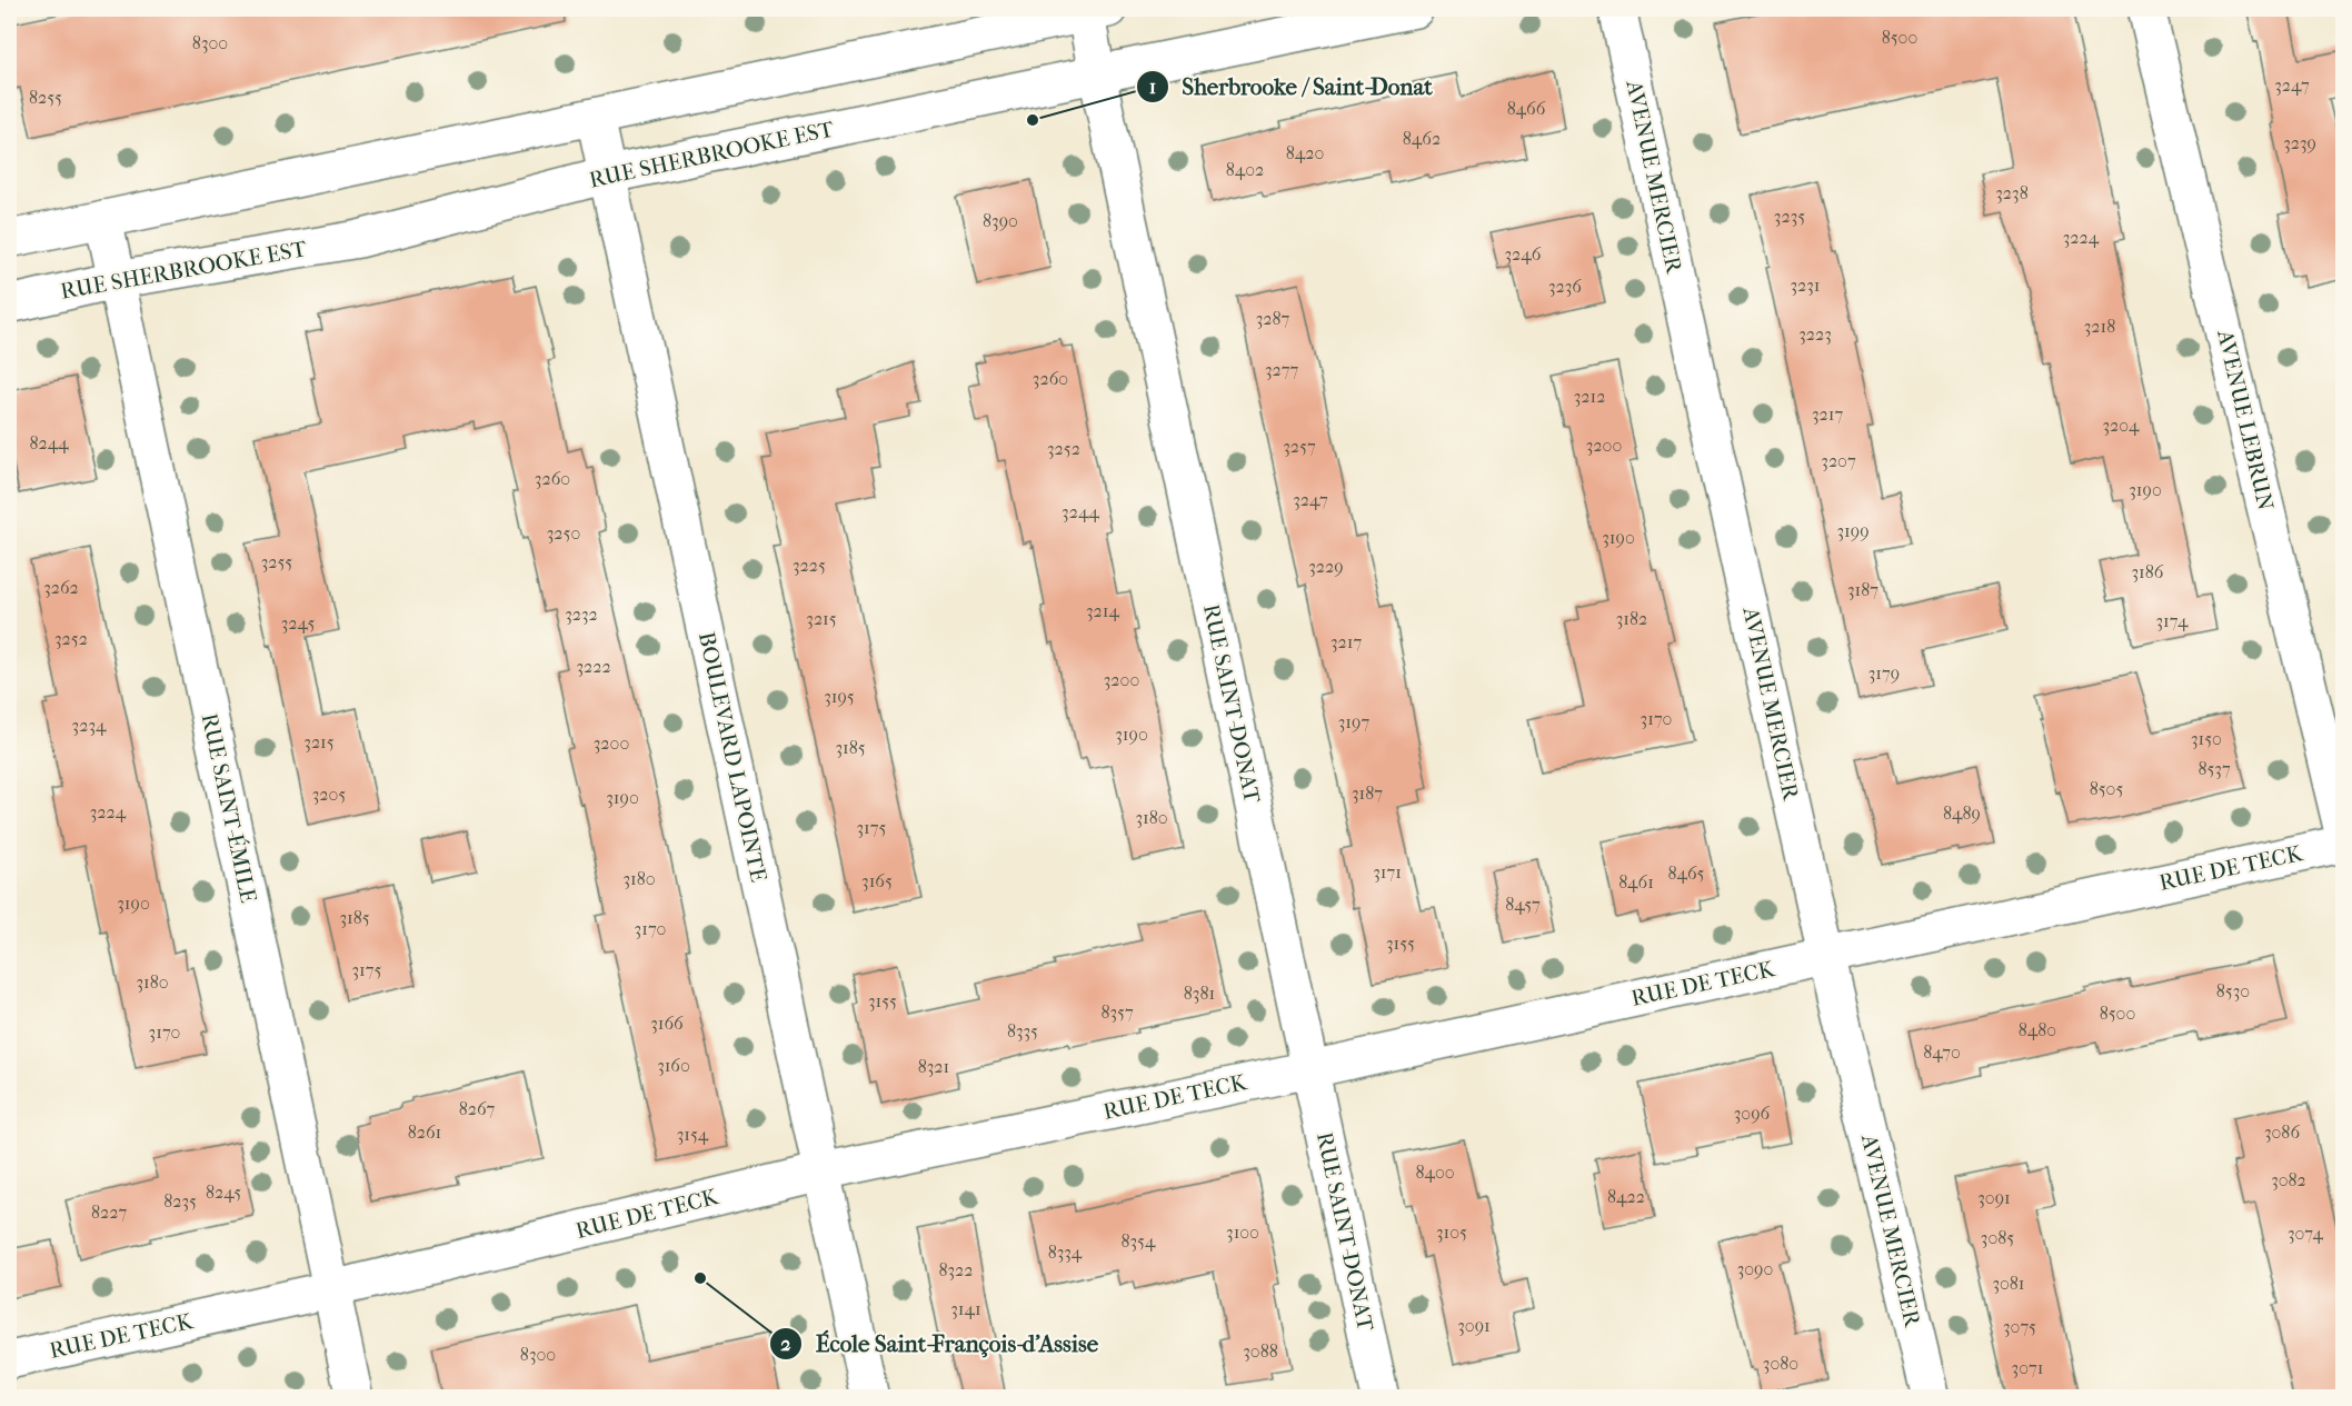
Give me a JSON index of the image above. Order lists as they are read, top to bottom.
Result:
{
  "streets": {
    "street": [
      "RUE SHERBROOKE EST",
      "AVENUE MERCIER",
      "AVENUE LEBRUN",
      "RUE SAINT-DONAT",
      "BOULEVARD LAPOINTE",
      "RUE SAINT-ÉMILE",
      "RUE DE TECK"
    ]
  },
  "crossings": [
    ["RUE SHERBROOKE EST", "RUE SAINT-DONAT"],
    ["RUE SHERBROOKE EST", "BOULEVARD LAPOINTE"],
    ["RUE SHERBROOKE EST", "RUE SAINT-ÉMILE"],
    ["AVENUE MERCIER", "RUE DE TECK"],
    ["RUE SAINT-DONAT", "RUE DE TECK"],
    ["BOULEVARD LAPOINTE", "RUE DE TECK"],
    ["RUE SAINT-ÉMILE", "RUE DE TECK"]
  ],
  "places": ["Sherbrooke / Saint-Donat", "École Saint-François-d'Assise"],
  "house_numbers": [
    "8500",
    "8300",
    "3247",
    "8255",
    "8466",
    "8462",
    "3239",
    "8420",
    "8402",
    "3238",
    "3235",
    "8390",
    "3224",
    "3246",
    "3231",
    "3236",
    "3287",
    "3218",
    "3223",
    "3277",
    "3260",
    "3212",
    "3217",
    "3204",
    "8244",
    "3200",
    "3257",
    "3252",
    "3207",
    "3260",
    "3190",
    "3247",
    "3244",
    "3199",
    "3250",
    "3190",
    "3255",
    "3225",
    "3229",
    "3186",
    "3262",
    "3187",
    "3214",
    "3232",
    "3215",
    "3182",
    "3174",
    "3245",
    "3252",
    "3217",
    "3222",
    "3179",
    "3200",
    "3195",
    "3170",
    "3197",
    "3234",
    "3190",
    "3150",
    "3215",
    "3200",
    "3185",
    "8537",
    "8505",
    "3187",
    "3205",
    "3190",
    "3224",
    "8489",
    "3180",
    "3175",
    "3171",
    "8465",
    "3180",
    "3165",
    "8461",
    "3190",
    "8457",
    "3185",
    "3170",
    "3155",
    "3175",
    "3180",
    "8530",
    "8381",
    "3155",
    "8357",
    "8500",
    "3166",
    "8480",
    "8335",
    "3170",
    "8470",
    "3160",
    "8321",
    "8267",
    "3096",
    "8261",
    "3086",
    "3154",
    "8400",
    "3082",
    "8245",
    "8422",
    "3091",
    "8235",
    "8227",
    "3100",
    "3105",
    "3074",
    "3085",
    "8354",
    "8334",
    "3090",
    "8322",
    "3081",
    "3141",
    "3091",
    "3075",
    "3088",
    "8300",
    "3080",
    "3071"
  ]
}
